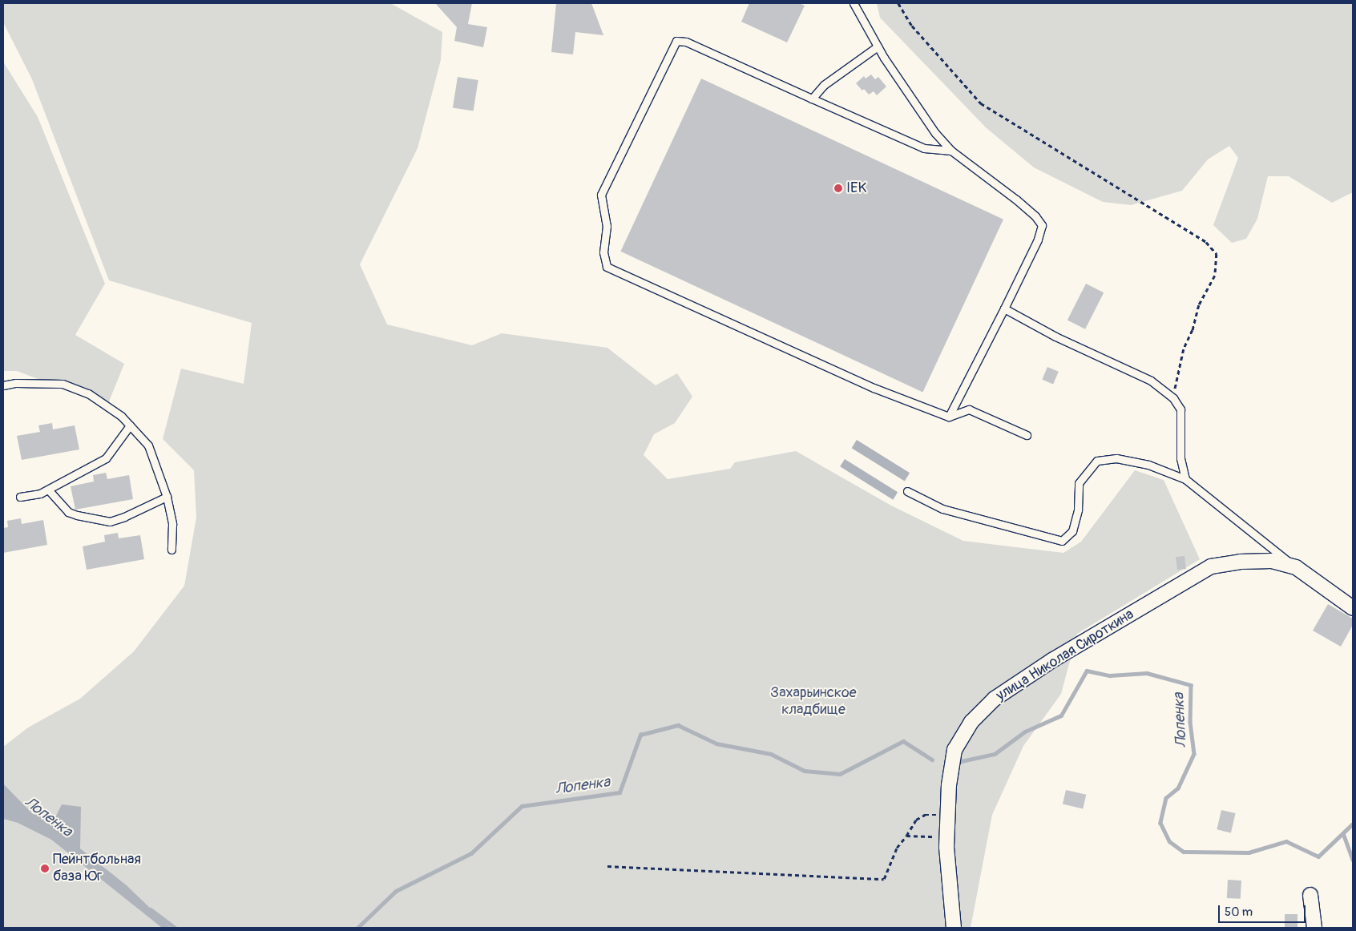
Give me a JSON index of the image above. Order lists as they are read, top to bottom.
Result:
{
  "streets": {
    "street": ["улица Николая Сироткина"]
  },
  "water": ["Лопенка"],
  "parks": ["Захарьинское кладбище"],
  "places": ["IEK", "Пейнтбольная база Юг"],
  "scale_bar": "50 m"
}
